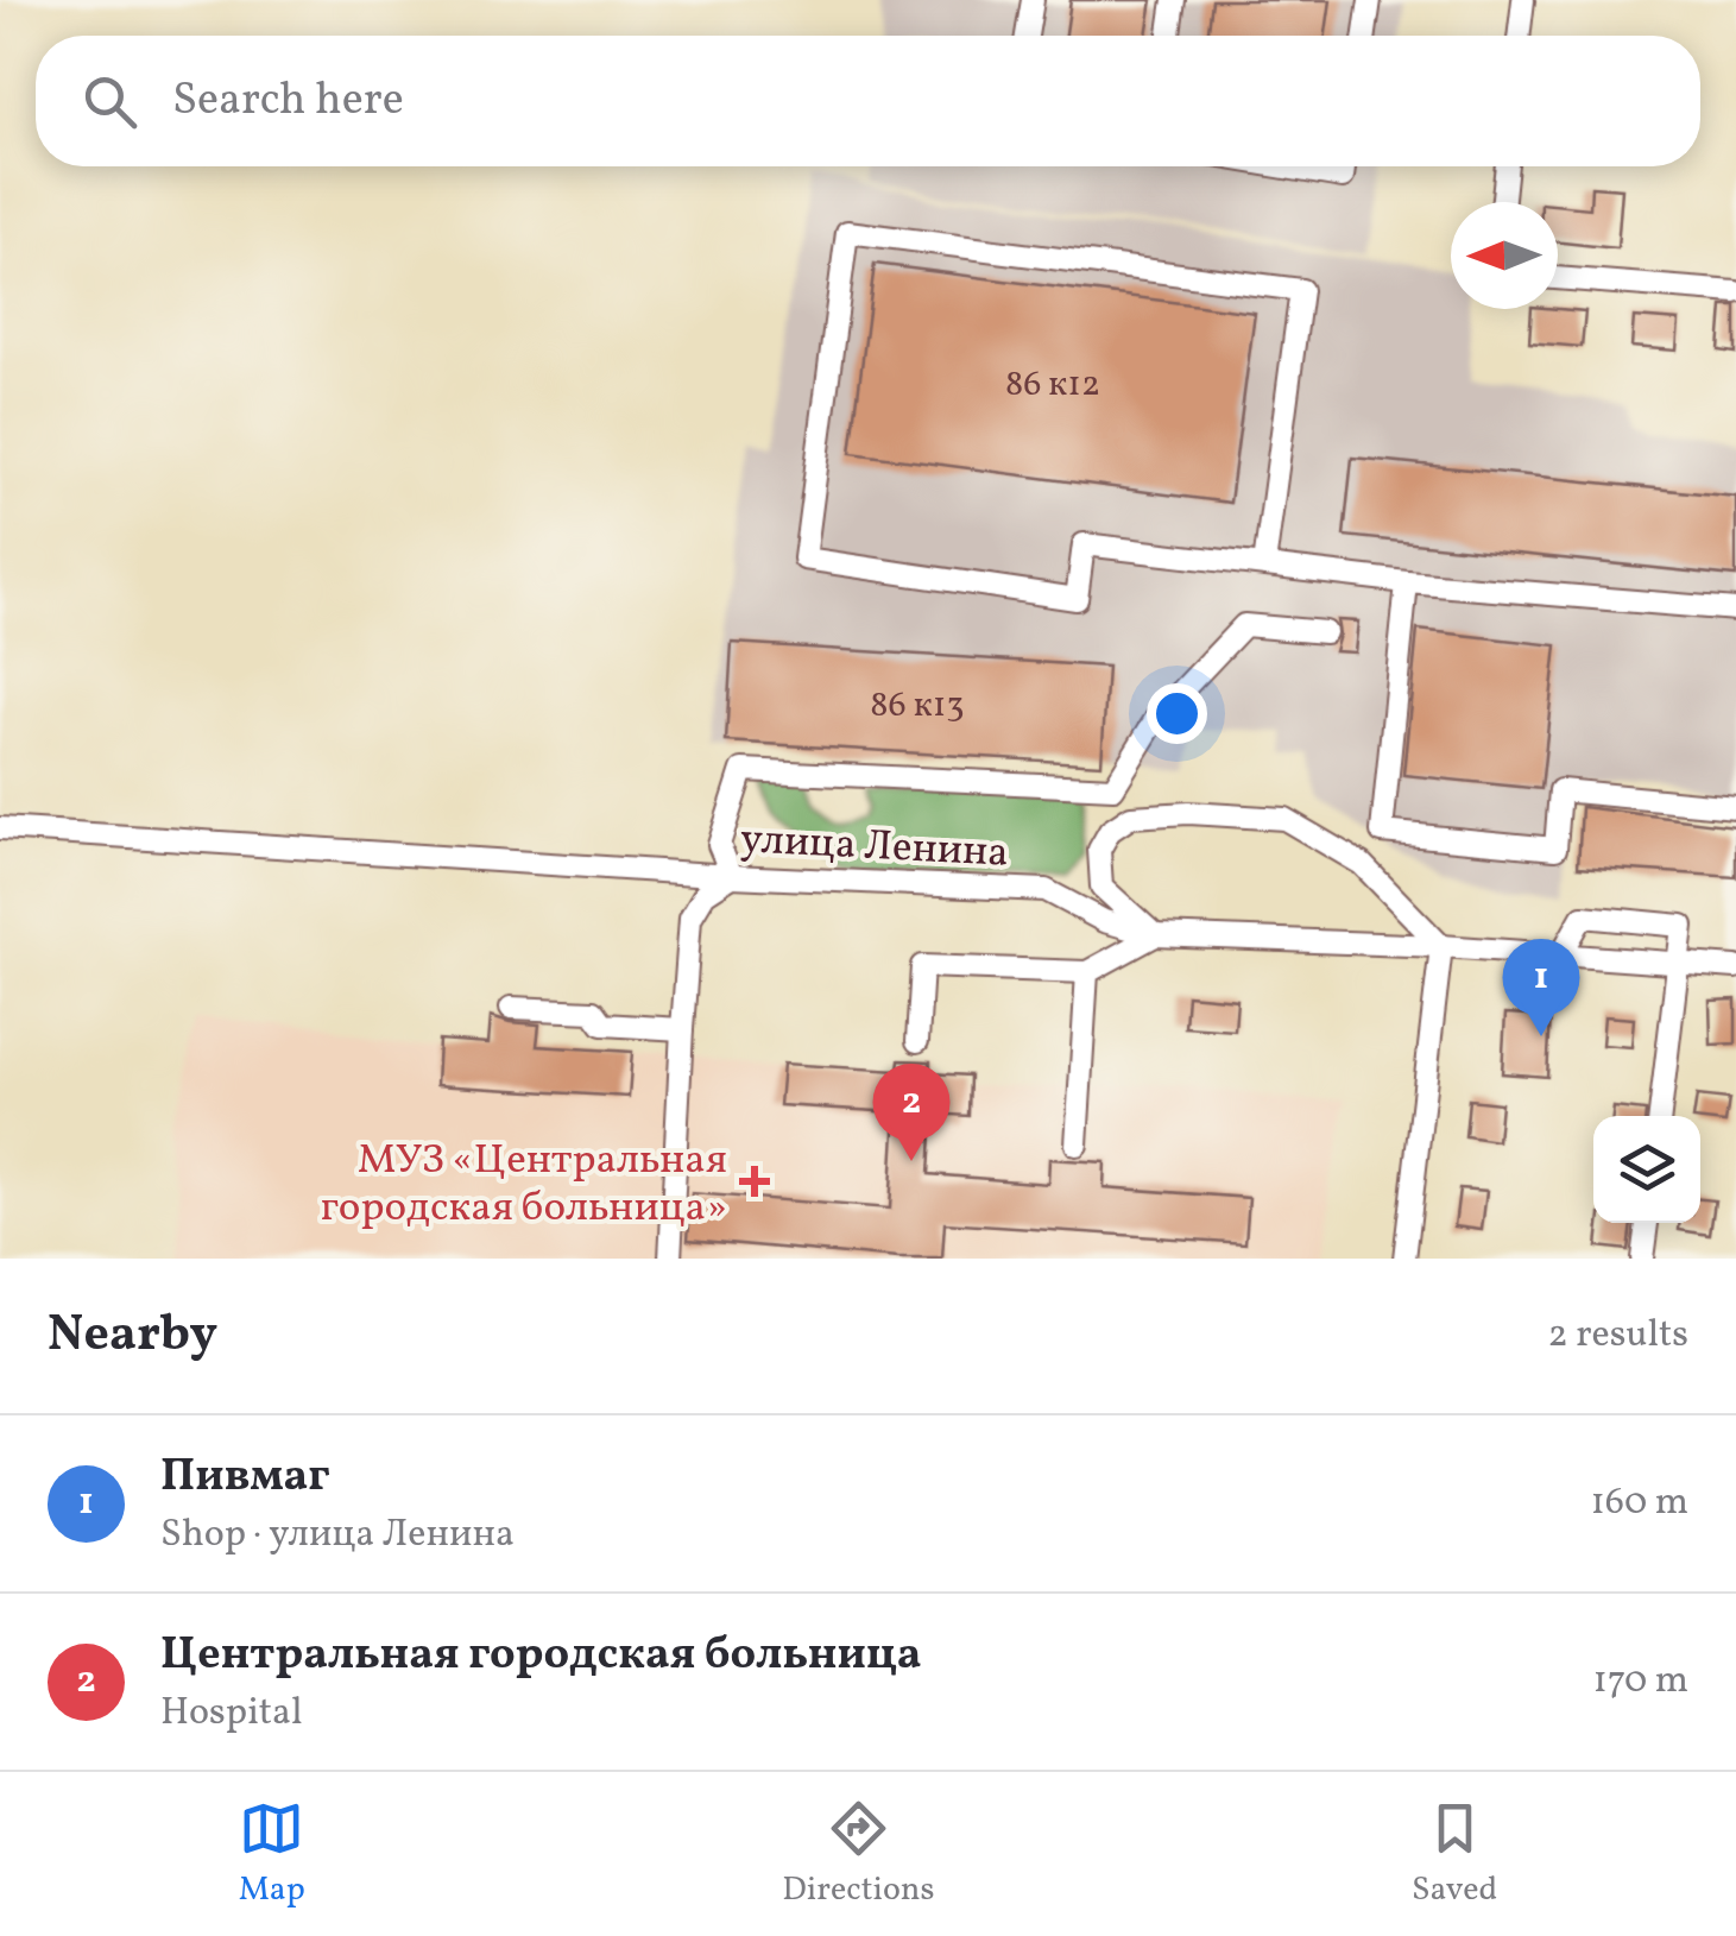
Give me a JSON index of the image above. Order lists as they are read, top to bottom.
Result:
{
  "streets": {
    "street": ["улица Ленина"]
  },
  "places": {
    "health": ["МУЗ «Центральная городская больница»"]
  },
  "house_numbers": ["86 к12", "86 к13"],
  "north": "left",
  "page": {
    "search": "Search here",
    "pins": ["1", "2"],
    "heading": ["Nearby", "2 results"],
    "list": [
      {
        "mark": "1",
        "name": "Пивмаг",
        "note": "Shop · улица Ленина",
        "value": "160 m"
      },
      {
        "mark": "2",
        "name": "Центральная городская больница",
        "note": "Hospital",
        "value": "170 m"
      }
    ],
    "nav": ["Map", "Directions", "Saved"]
  }
}
